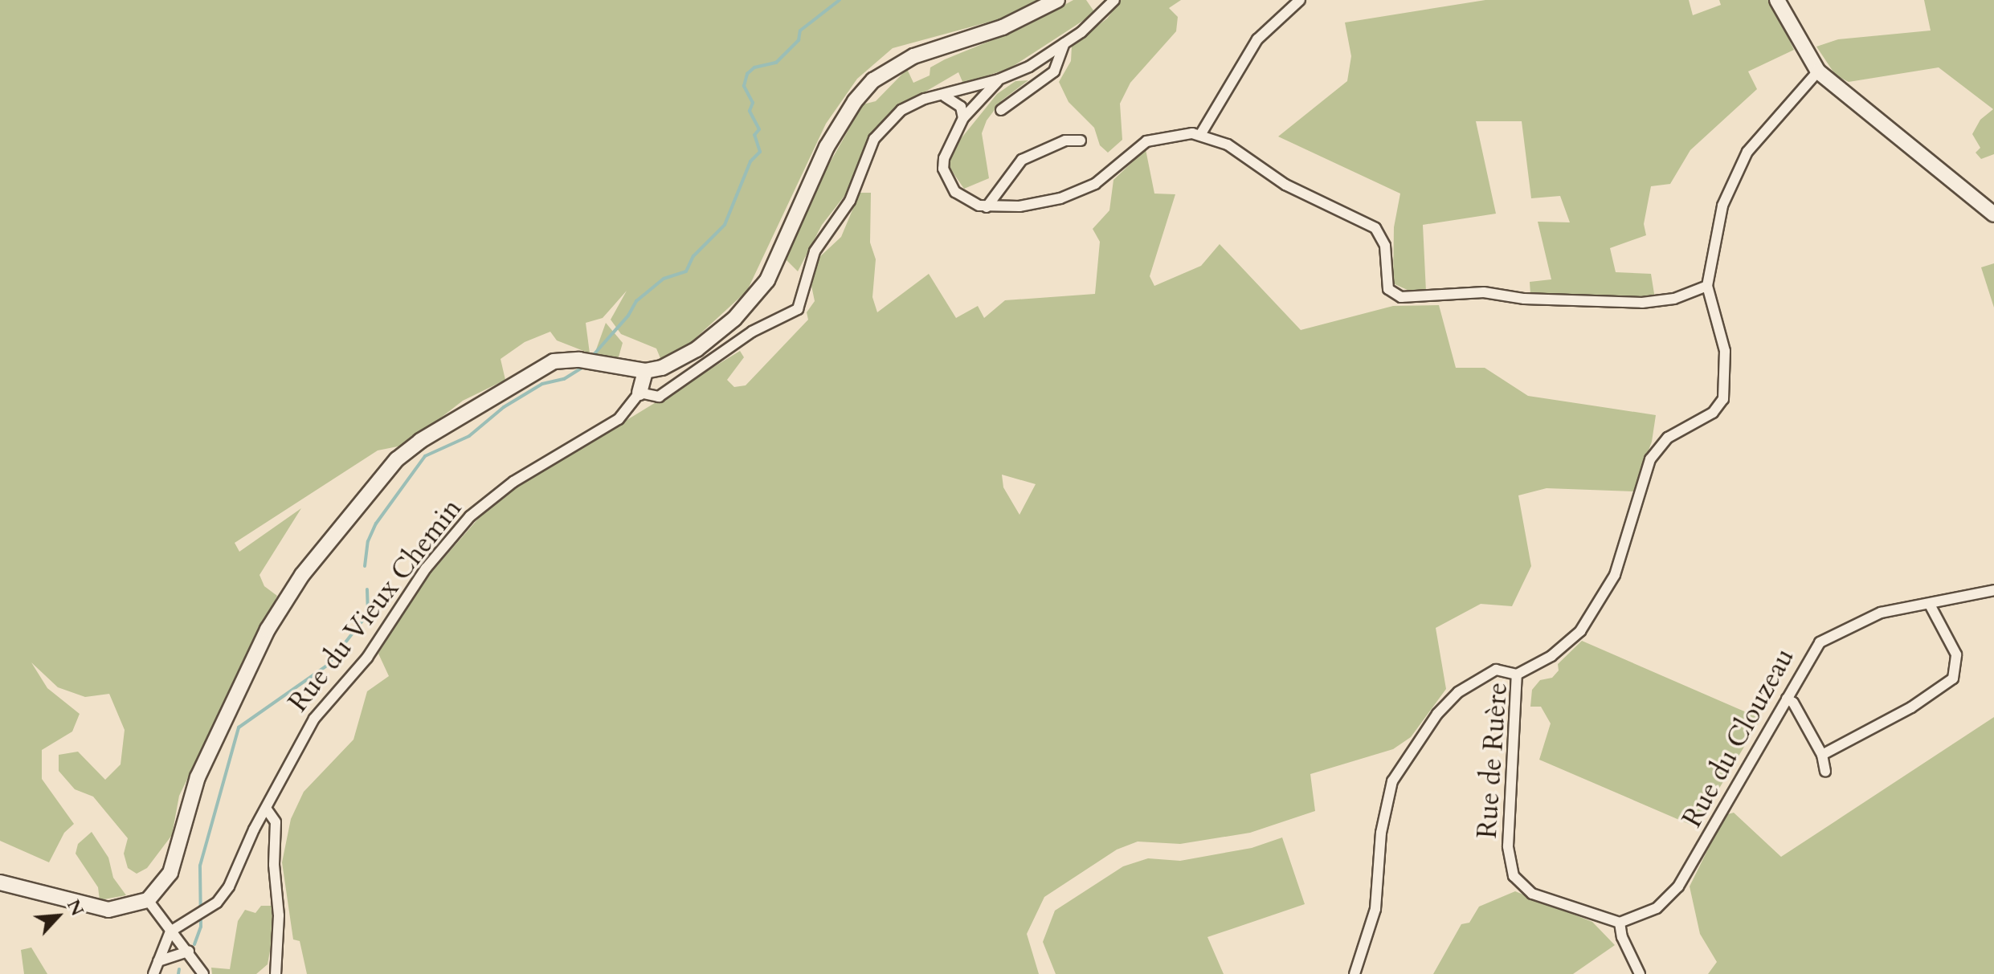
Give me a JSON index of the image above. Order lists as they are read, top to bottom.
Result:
{
  "streets": {
    "street": ["Rue du Vieux Chemin", "Rue du Clouzeau", "Rue de Ruère"]
  },
  "crossings": [
    ["Rue du Clouzeau", "Rue de Ruère"]
  ],
  "north": "top right"
}
